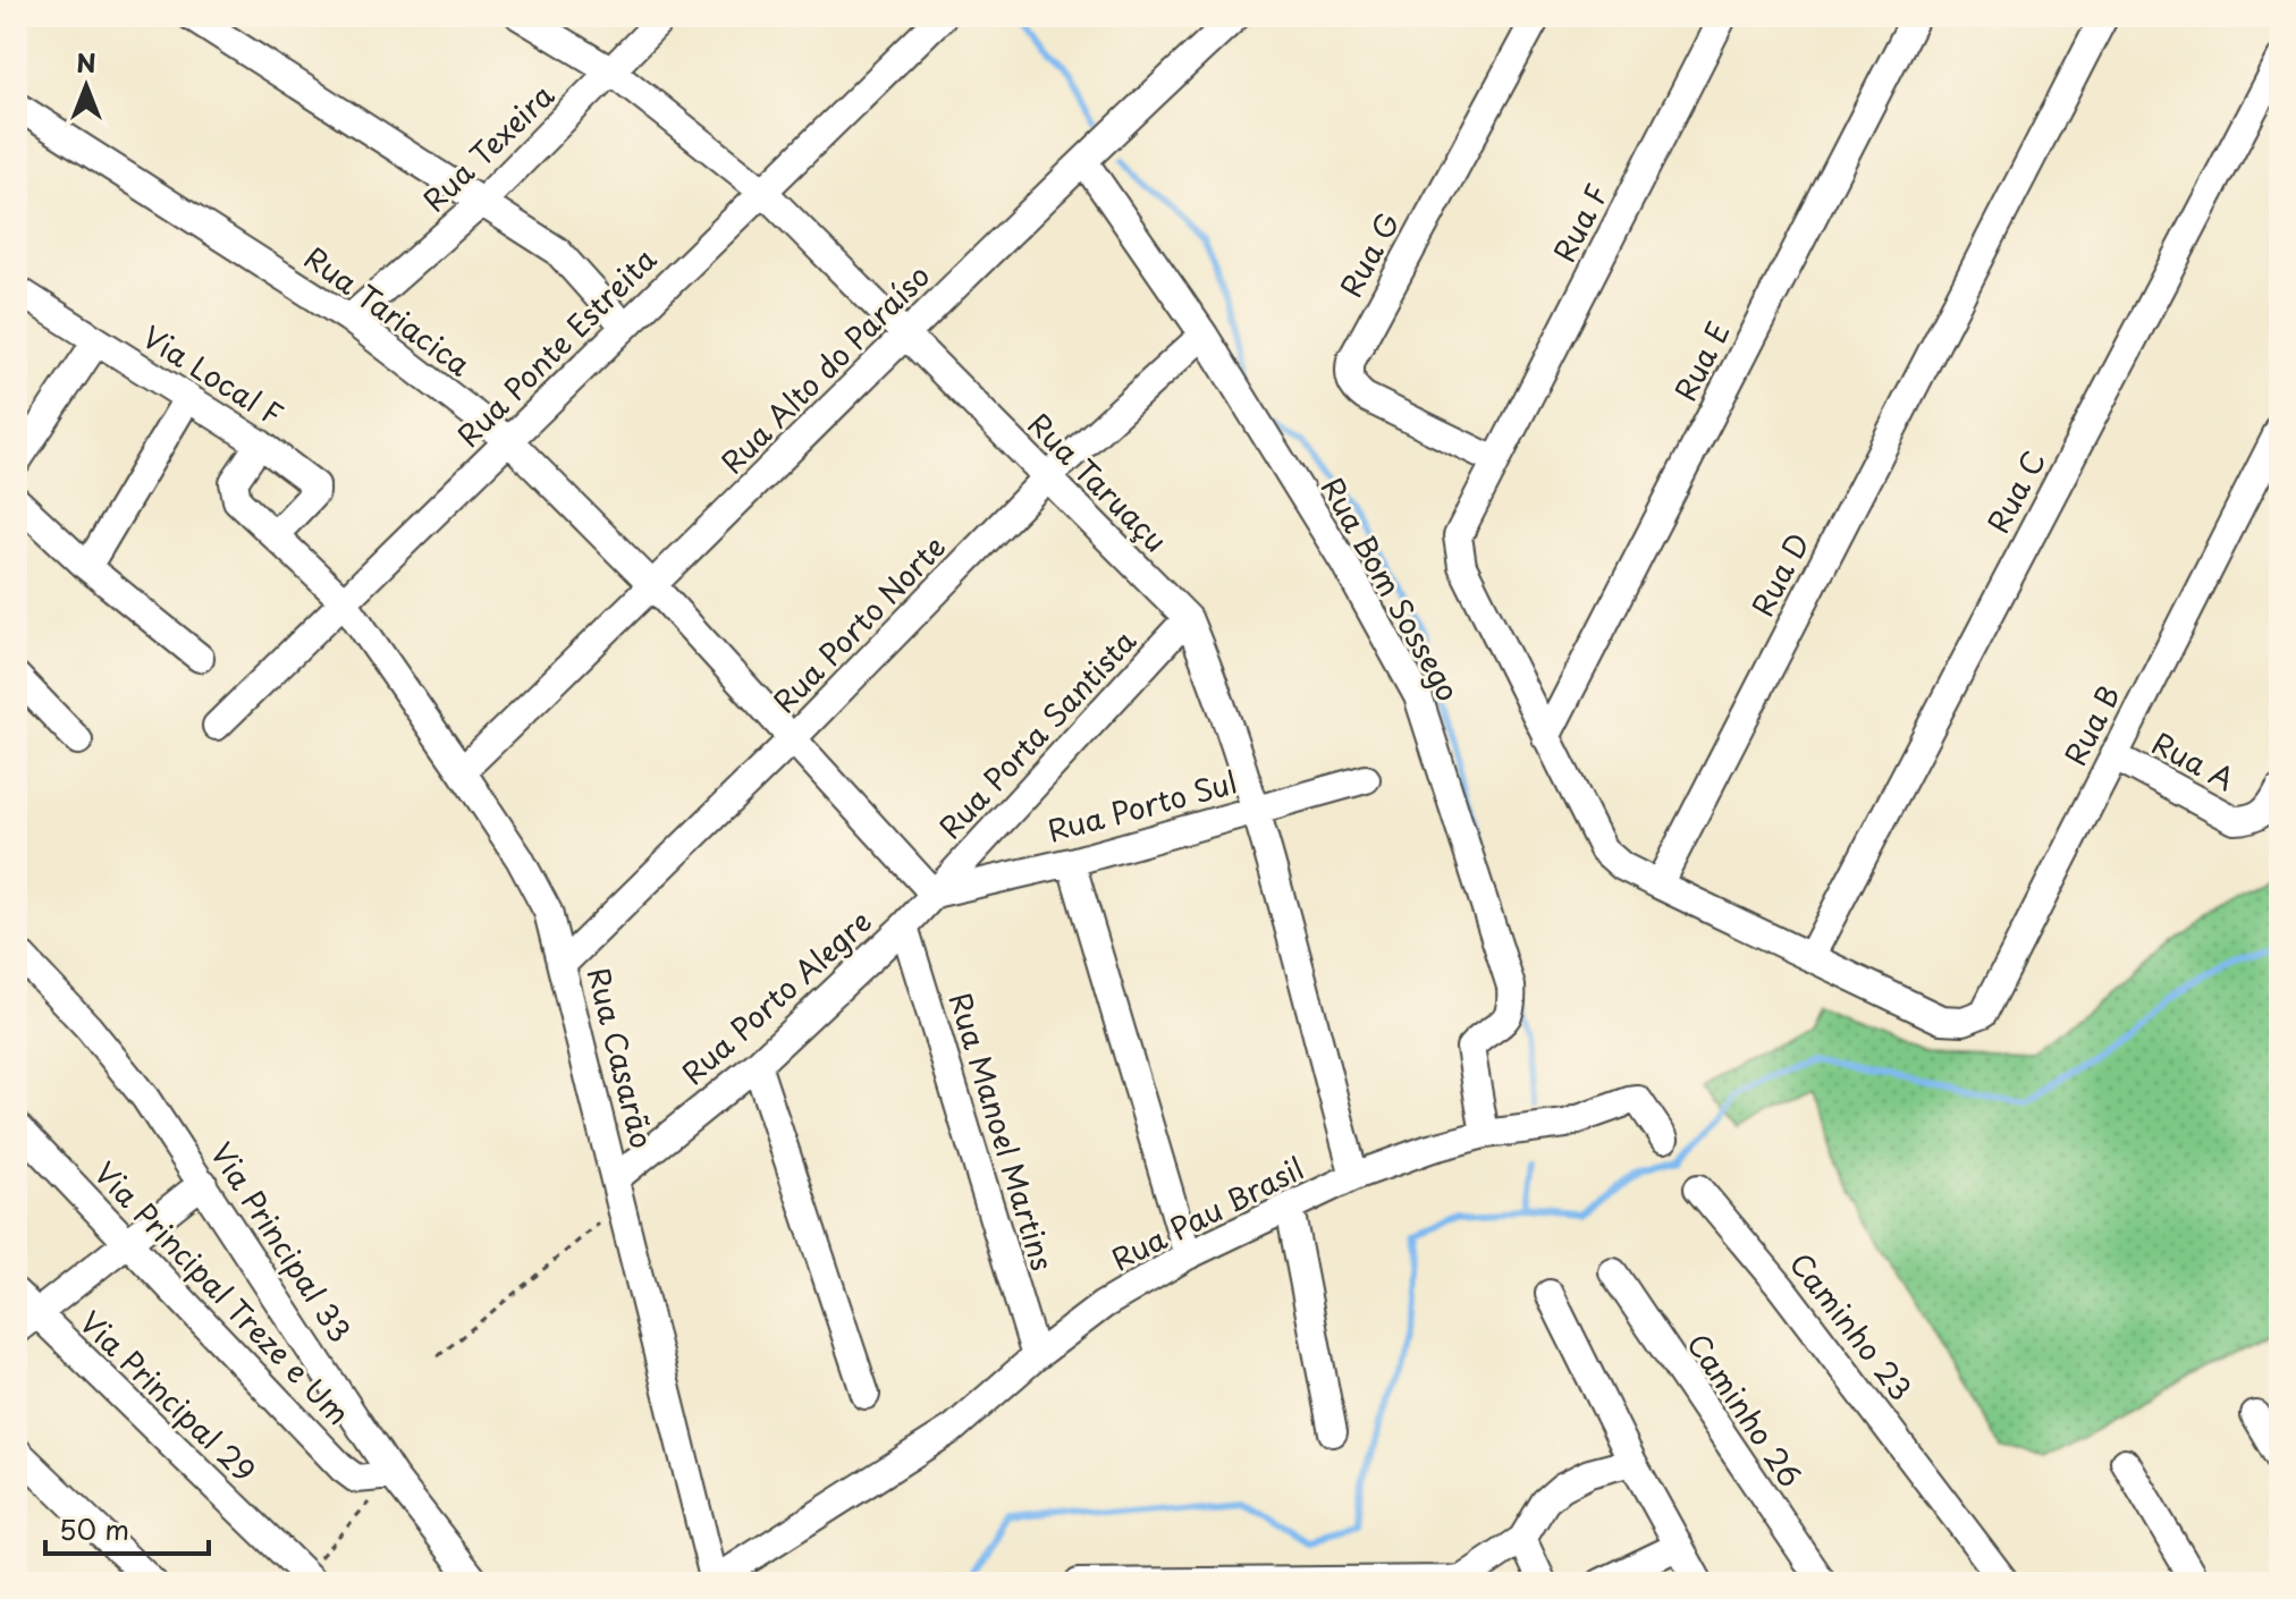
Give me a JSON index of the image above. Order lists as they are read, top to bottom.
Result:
{
  "streets": {
    "street": [
      "Rua Texeira",
      "Rua F",
      "Rua G",
      "Rua Tariacica",
      "Rua Ponte Estreita",
      "Rua E",
      "Rua Alto do Paraíso",
      "Via Local F",
      "Rua Taruaçu",
      "Rua C",
      "Rua D",
      "Rua Bom Sossego",
      "Rua Porto Norte",
      "Rua B",
      "Rua Porta Santista",
      "Rua A",
      "Rua Porto Sul",
      "Rua Porto Alegre",
      "Rua Casarão",
      "Rua Manoel Martins",
      "Rua Pau Brasil",
      "Via Principal 33",
      "Via Principal Treze e Um",
      "Caminho 23",
      "Via Principal 29",
      "Caminho 26"
    ]
  },
  "crossings": [
    ["Rua Texeira", "Rua Tariacica"],
    ["Rua Texeira", "Rua Taruaçu"],
    ["Rua F", "Rua G"],
    ["Rua Tariacica", "Rua Ponte Estreita"],
    ["Rua Tariacica", "Rua Alto do Paraíso"],
    ["Rua Tariacica", "Rua Porto Norte"],
    ["Rua Tariacica", "Rua Porta Santista"],
    ["Rua Tariacica", "Rua Porto Sul"],
    ["Rua Tariacica", "Rua Porto Alegre"],
    ["Rua Ponte Estreita", "Rua Taruaçu"],
    ["Rua Ponte Estreita", "Rua Casarão"],
    ["Rua Alto do Paraíso", "Rua Taruaçu"],
    ["Rua Alto do Paraíso", "Rua Bom Sossego"],
    ["Rua Alto do Paraíso", "Rua Casarão"],
    ["Via Local F", "Rua Casarão"],
    ["Rua Taruaçu", "Rua Porto Norte"],
    ["Rua Taruaçu", "Rua Porta Santista"],
    ["Rua Taruaçu", "Rua Porto Sul"],
    ["Rua Taruaçu", "Rua Pau Brasil"],
    ["Rua C", "Rua B"],
    ["Rua Bom Sossego", "Rua Porto Norte"],
    ["Rua Bom Sossego", "Rua Pau Brasil"],
    ["Rua Porto Norte", "Rua Casarão"],
    ["Rua B", "Rua A"],
    ["Rua Porta Santista", "Rua Porto Sul"],
    ["Rua Porta Santista", "Rua Porto Alegre"],
    ["Rua Porto Sul", "Rua Porto Alegre"],
    ["Rua Porto Alegre", "Rua Casarão"],
    ["Rua Porto Alegre", "Rua Manoel Martins"],
    ["Rua Casarão", "Rua Pau Brasil"],
    ["Rua Manoel Martins", "Rua Pau Brasil"],
    ["Via Principal 33", "Via Principal Treze e Um"]
  ],
  "scale_bar": "50 m",
  "north": "top"
}
